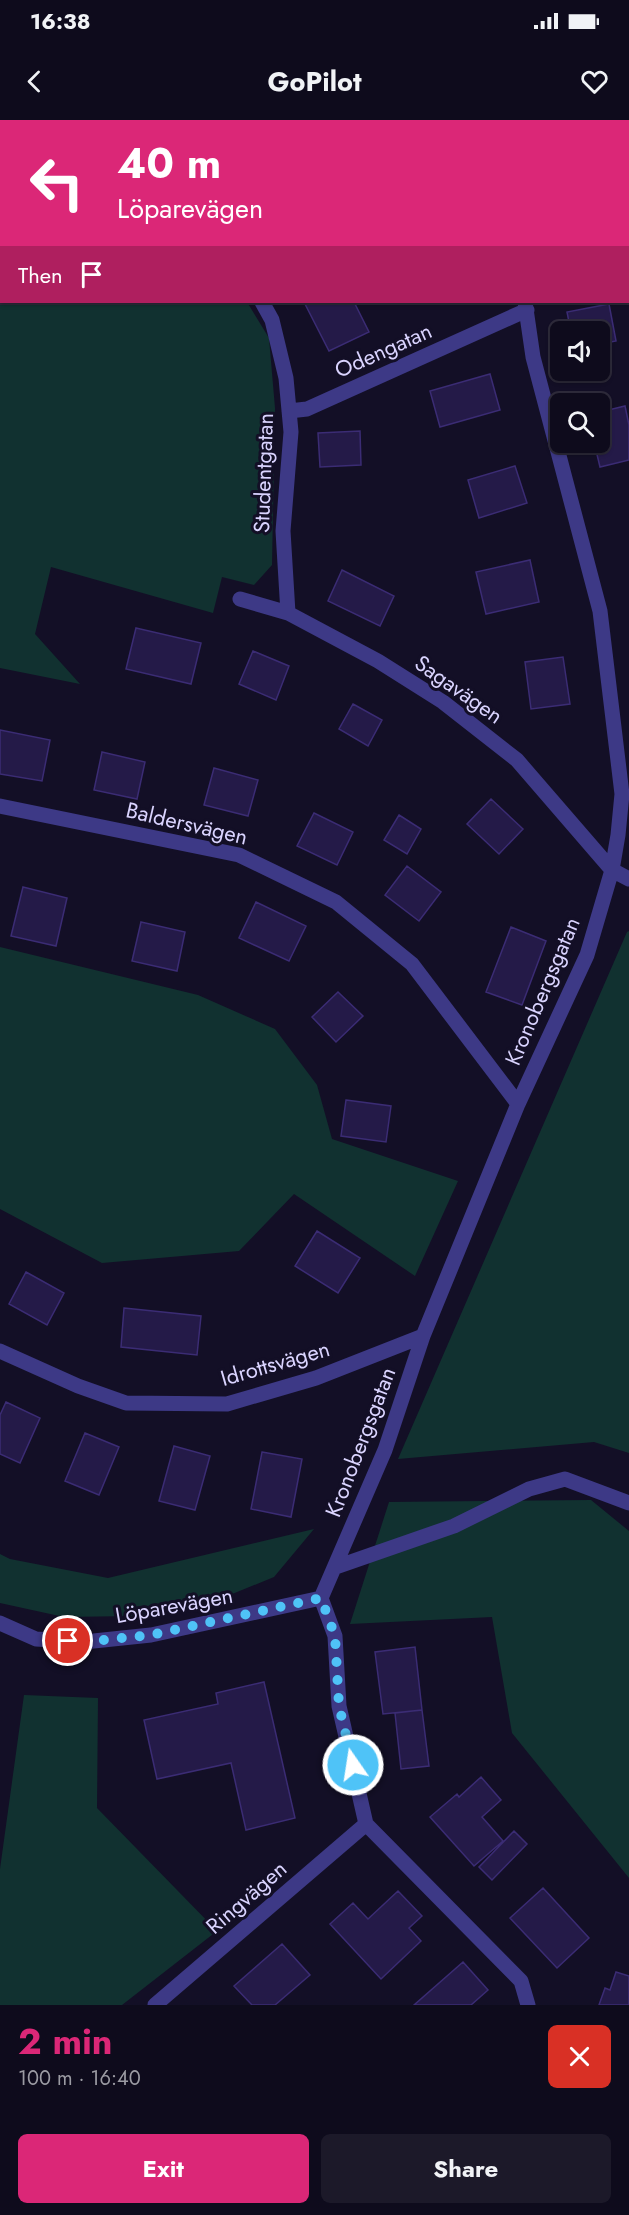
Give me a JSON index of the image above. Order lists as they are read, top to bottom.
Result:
{
  "streets": {
    "street": [
      "Odengatan",
      "Studentgatan",
      "Sagavägen",
      "Baldersvägen",
      "Kronobergsgatan",
      "Idrottsvägen",
      "Löparevägen",
      "Ringvägen"
    ]
  },
  "crossings": [
    ["Odengatan", "Studentgatan"],
    ["Odengatan", "Kronobergsgatan"],
    ["Studentgatan", "Sagavägen"],
    ["Sagavägen", "Kronobergsgatan"],
    ["Baldersvägen", "Kronobergsgatan"],
    ["Kronobergsgatan", "Idrottsvägen"]
  ],
  "page": {
    "status": "16:38",
    "header": "GoPilot",
    "turn": ["40 m", "Löparevägen"],
    "then": "Then",
    "heading": ["2 min", "100 m · 16:40"],
    "buttons": ["Exit", "Share"]
  }
}
